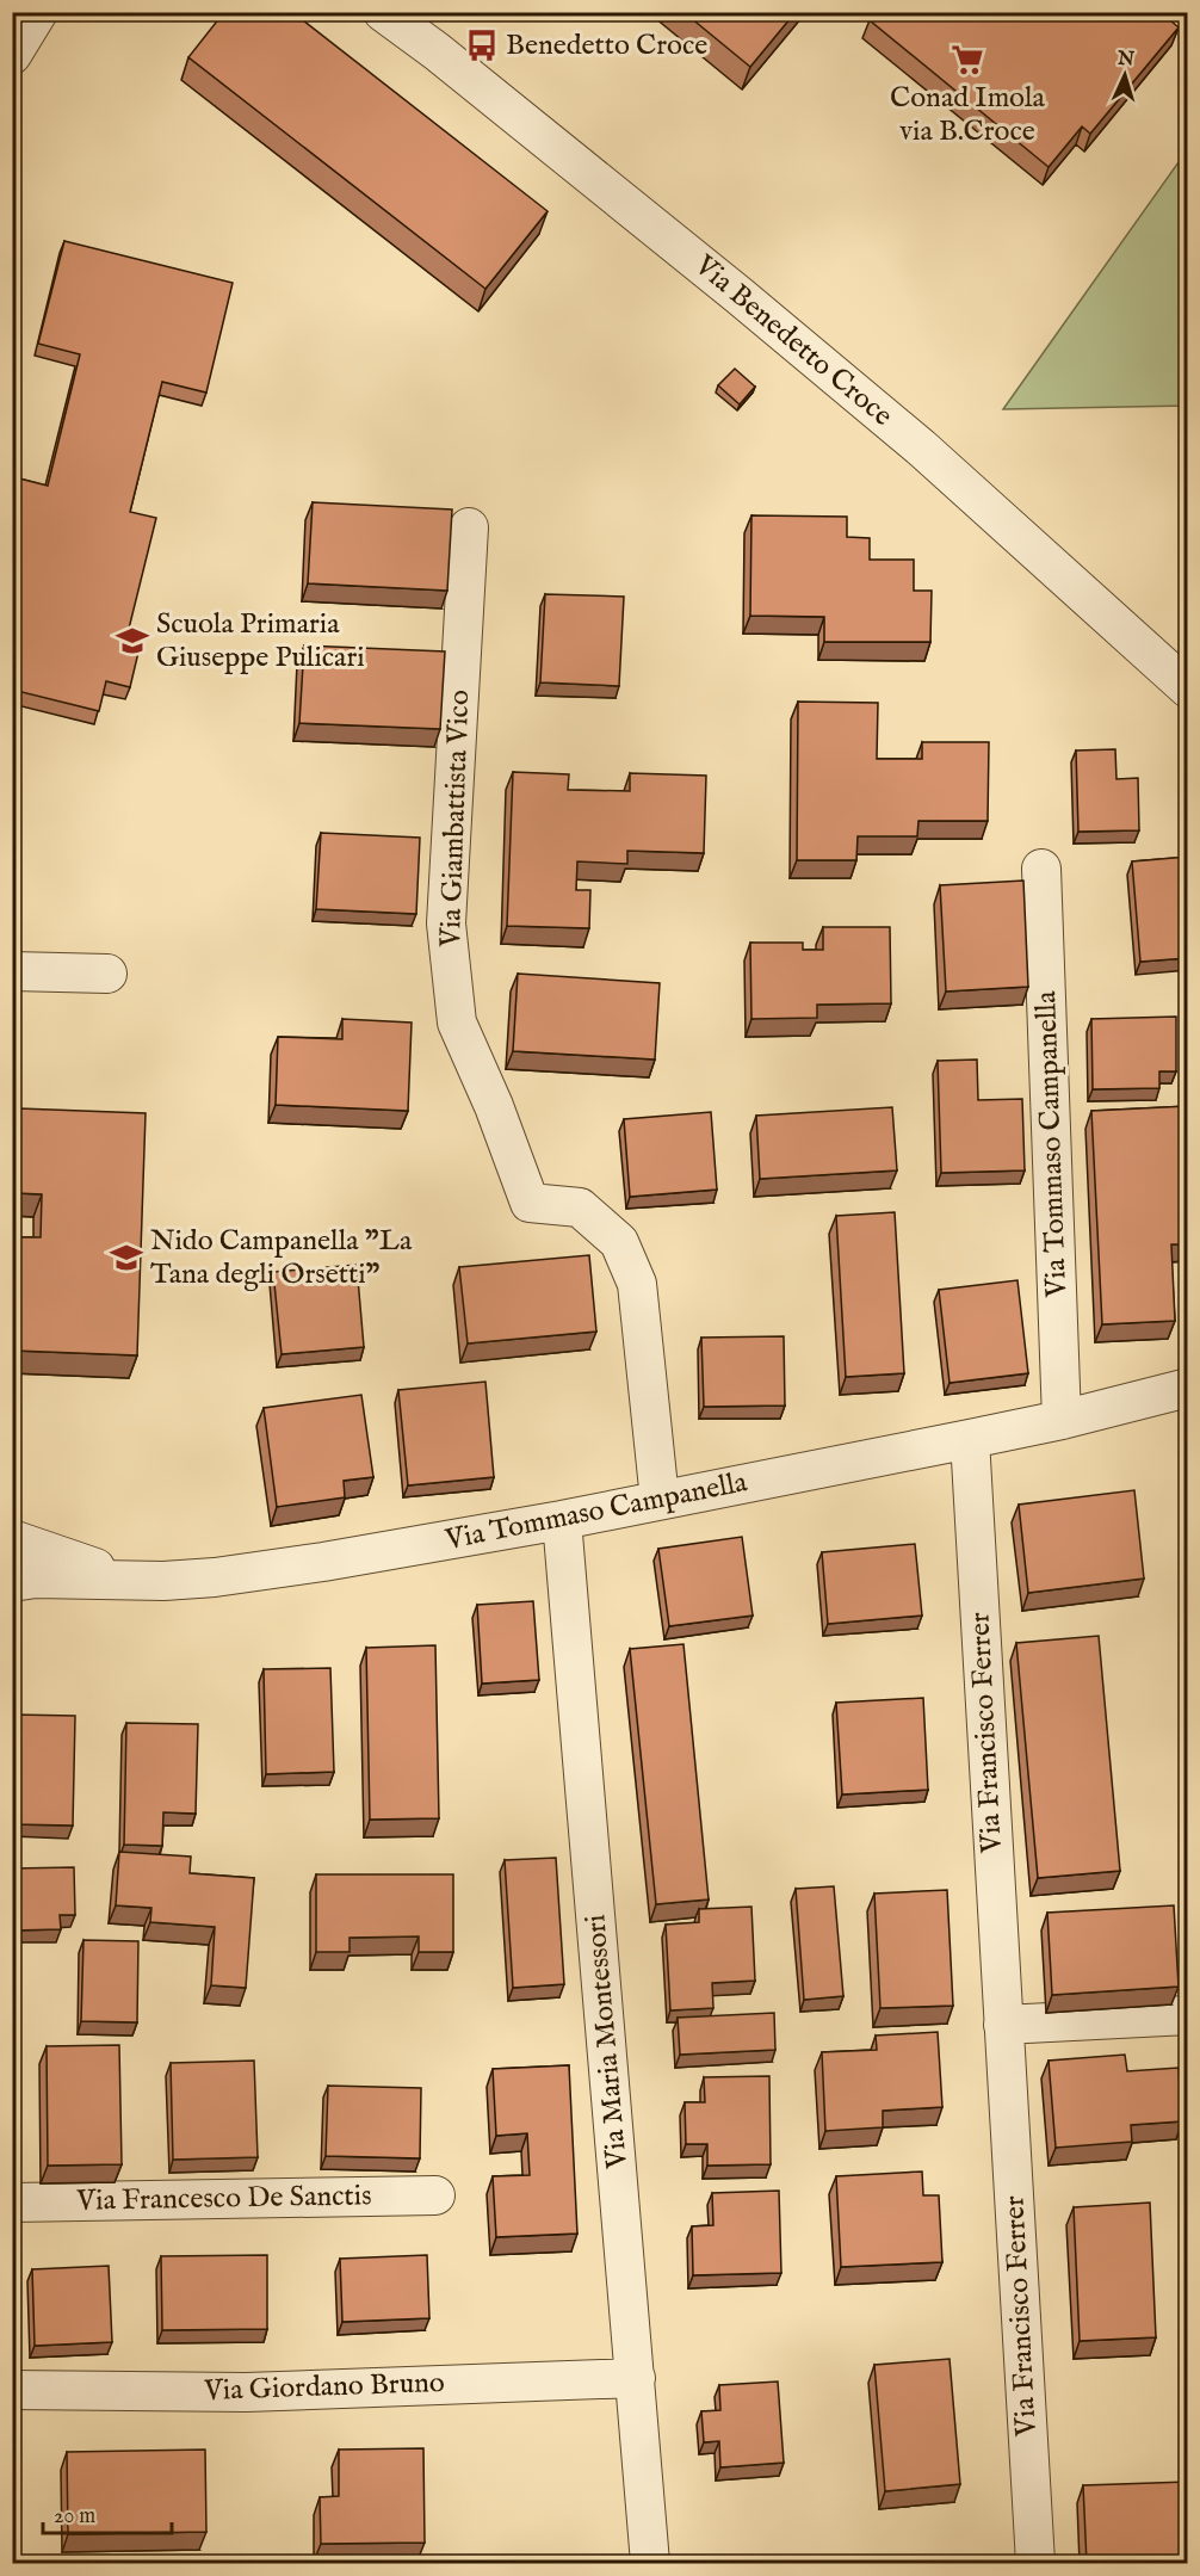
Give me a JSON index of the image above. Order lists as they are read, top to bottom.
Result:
{
  "streets": {
    "street": [
      "Via Benedetto Croce",
      "Via Giambattista Vico",
      "Via Tommaso Campanella",
      "Via Francisco Ferrer",
      "Via Maria Montessori",
      "Via Francesco De Sanctis",
      "Via Giordano Bruno"
    ]
  },
  "crossings": [
    ["Via Giambattista Vico", "Via Tommaso Campanella"],
    ["Via Tommaso Campanella", "Via Francisco Ferrer"],
    ["Via Tommaso Campanella", "Via Maria Montessori"],
    ["Via Maria Montessori", "Via Giordano Bruno"]
  ],
  "places": {
    "bus stop": ["Benedetto Croce"],
    "supermarket": ["Conad Imola via B.Croce"],
    "school or university": ["Scuola Primaria Giuseppe Pulicari", "Nido Campanella \"La Tana degli Orsetti\""]
  },
  "scale_bar": "20 m",
  "north": "top"
}
